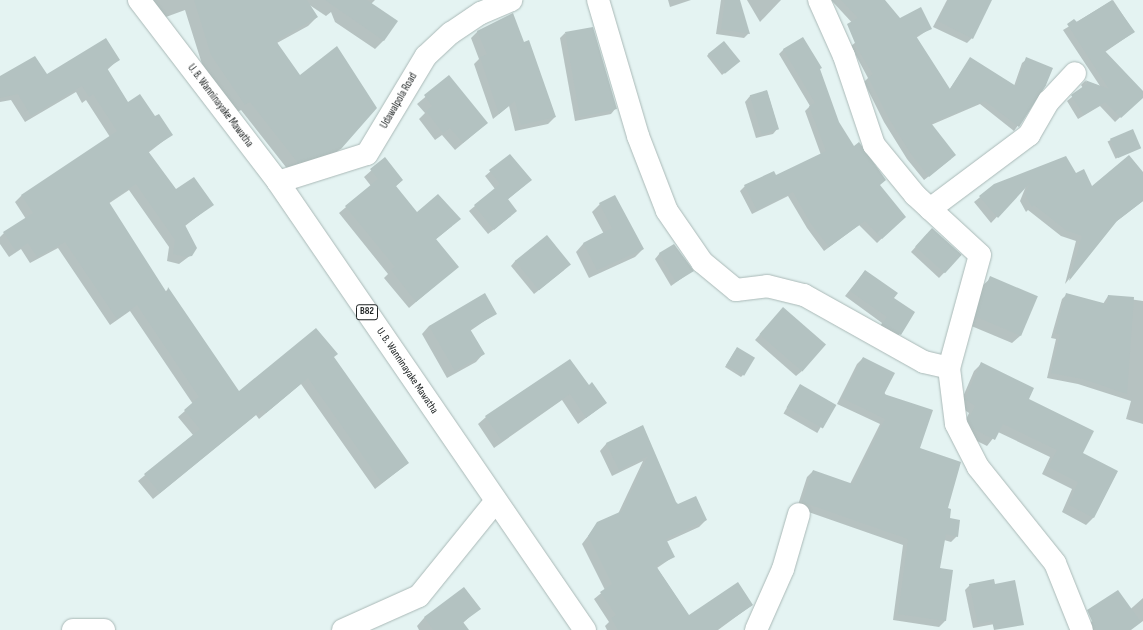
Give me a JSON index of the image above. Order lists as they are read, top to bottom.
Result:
{
  "streets": {
    "street": ["Udawalpola Road", "U. B. Wanninayake Mawatha", "B82"]
  },
  "crossings": [
    ["Udawalpola Road", "U. B. Wanninayake Mawatha"]
  ]
}
